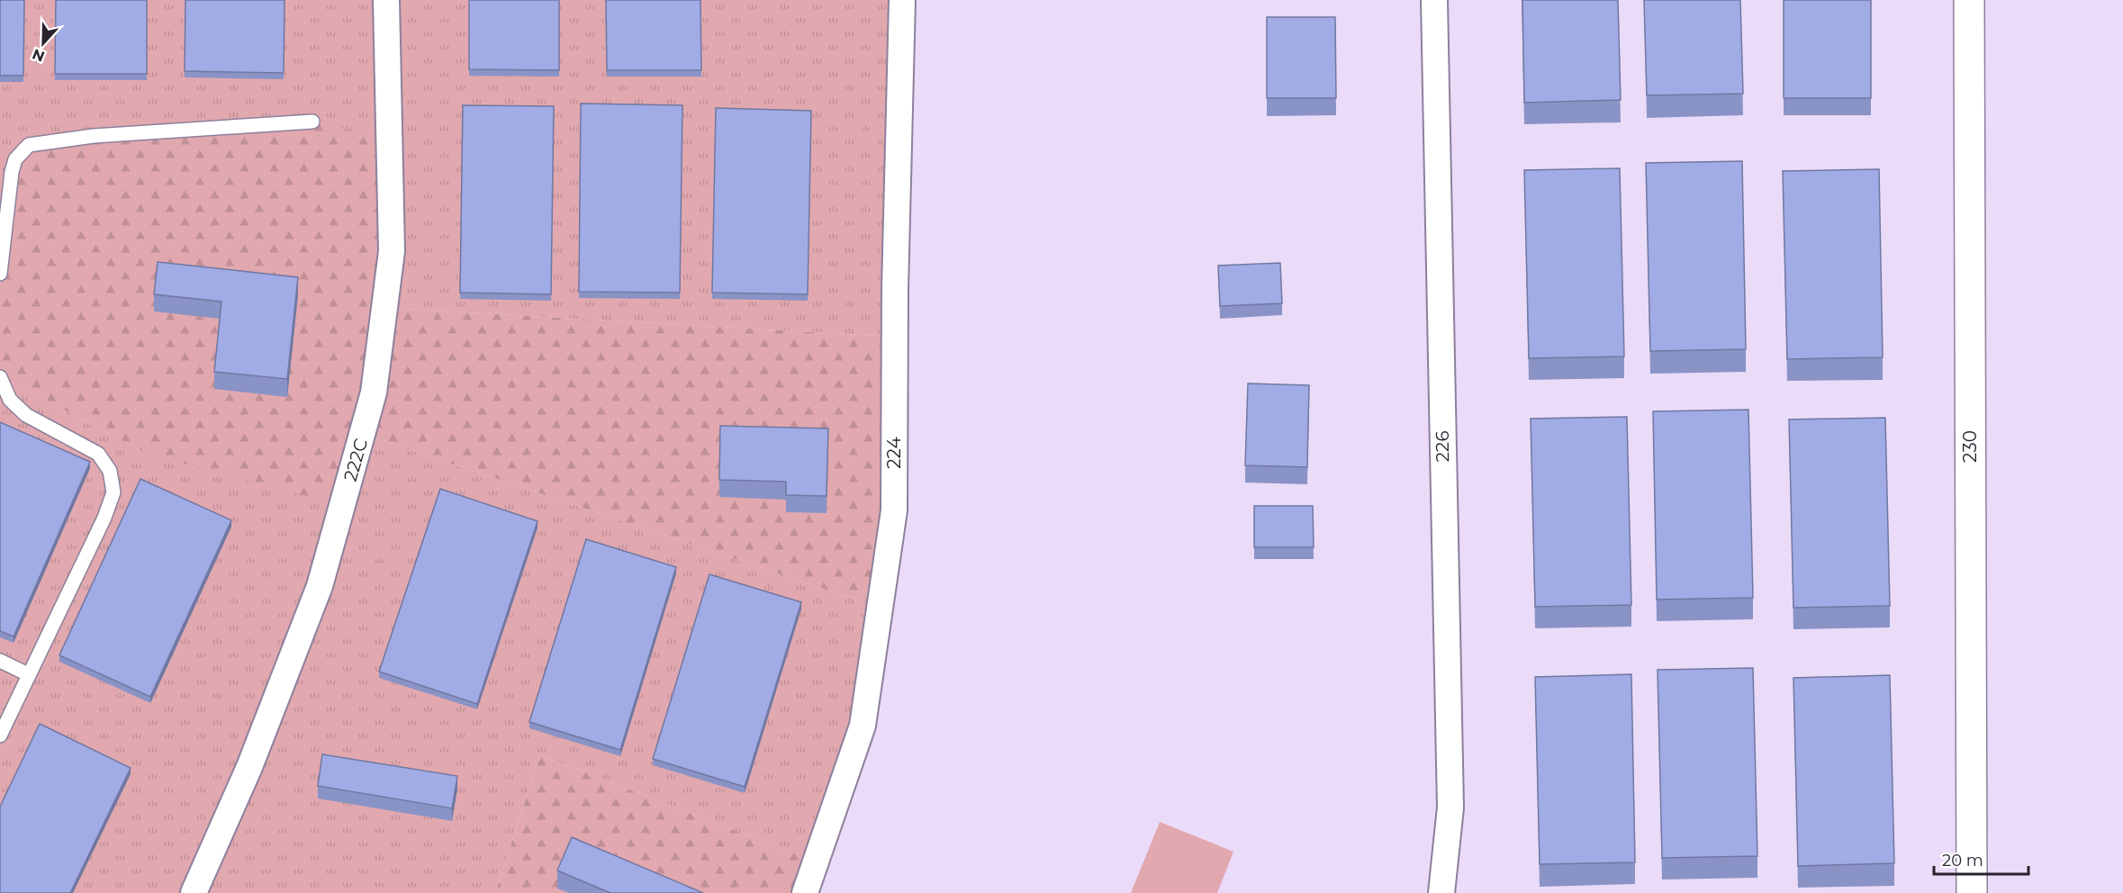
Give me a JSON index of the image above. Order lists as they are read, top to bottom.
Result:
{
  "streets": {
    "street": [
      "226",
      "230",
      "224",
      "222C"
    ]
  },
  "scale_bar": "20 m",
  "north": "bottom"
}
